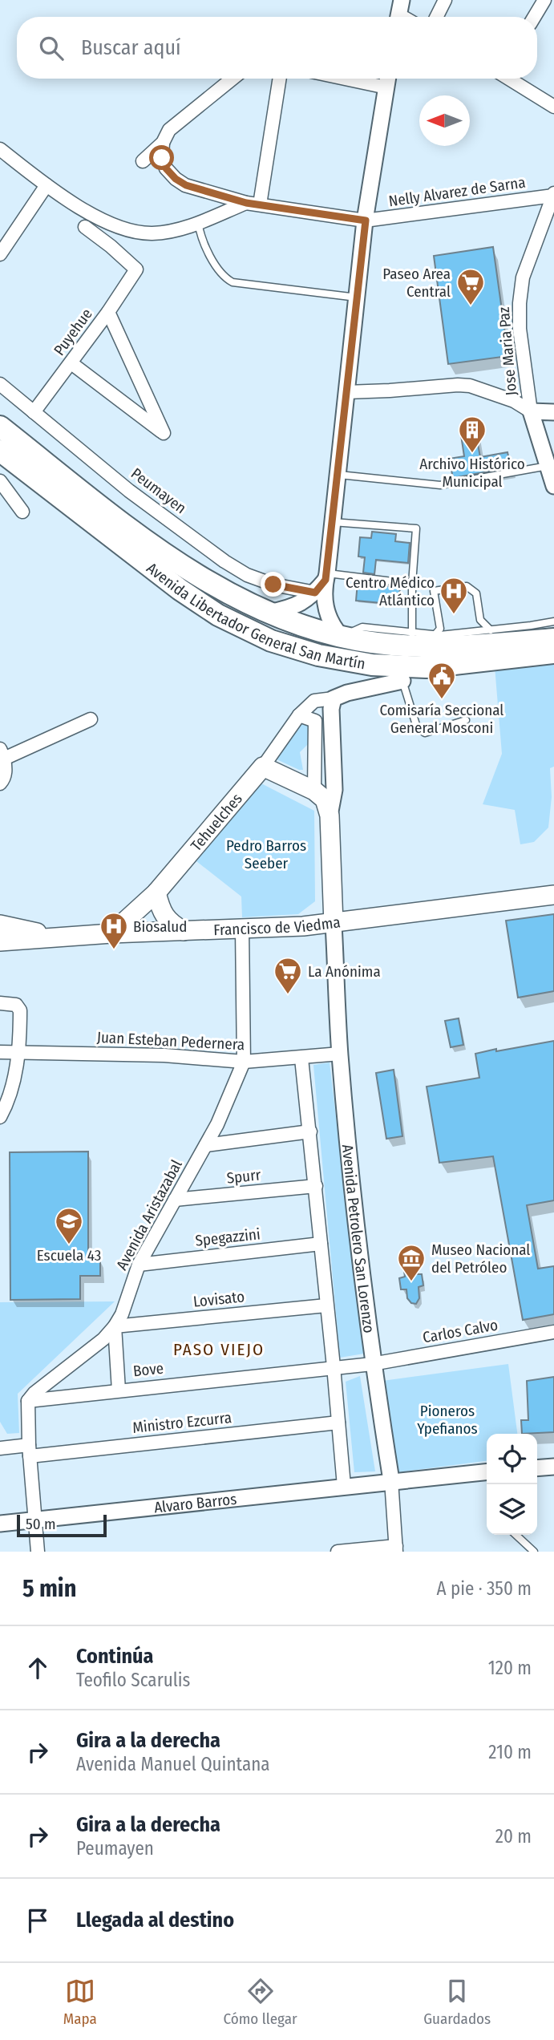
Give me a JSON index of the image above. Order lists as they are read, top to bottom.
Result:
{
  "streets": {
    "highway": ["Avenida Libertador General San Martín"],
    "main road": ["Tehuelches", "Francisco de Viedma"],
    "street": [
      "Nelly Alvarez de Sarna",
      "Puyehue",
      "Jose Maria Paz",
      "Peumayen",
      "Juan Esteban Pedernera",
      "Spurr",
      "Avenida Aristazabal",
      "Spegazzini",
      "Avenida Petrolero San Lorenzo",
      "Lovisato",
      "Carlos Calvo",
      "Bove",
      "Ministro Ezcurra",
      "Alvaro Barros"
    ]
  },
  "crossings": [
    ["Nelly Alvarez de Sarna", "Jose Maria Paz"],
    ["Puyehue", "Peumayen"],
    ["Tehuelches", "Francisco de Viedma"],
    ["Francisco de Viedma", "Avenida Aristazabal"],
    ["Francisco de Viedma", "Avenida Petrolero San Lorenzo"],
    ["Juan Esteban Pedernera", "Avenida Aristazabal"],
    ["Juan Esteban Pedernera", "Avenida Petrolero San Lorenzo"],
    ["Spurr", "Avenida Aristazabal"],
    ["Avenida Aristazabal", "Spegazzini"],
    ["Avenida Aristazabal", "Lovisato"],
    ["Avenida Aristazabal", "Bove"],
    ["Avenida Petrolero San Lorenzo", "Carlos Calvo"],
    ["Avenida Petrolero San Lorenzo", "Bove"],
    ["Avenida Petrolero San Lorenzo", "Alvaro Barros"],
    ["Carlos Calvo", "Bove"]
  ],
  "districts": ["PASO VIEJO"],
  "parks": ["Pedro Barros Seeber", "Pioneros Ypefianos"],
  "places": {
    "supermarket": ["Paseo Area Central", "La Anónima"],
    "building": ["Archivo Histórico Municipal"],
    "hospital": ["Centro Médico Atlántico", "Biosalud"],
    "public building": ["Comisaría Seccional General Mosconi"],
    "school or university": ["Escuela 43"],
    "museum": ["Museo Nacional del Petróleo"]
  },
  "scale_bar": "50 m",
  "north": "left",
  "page": {
    "search": "Buscar aquí",
    "scale": "50 m",
    "heading": ["5 min", "A pie · 350 m"],
    "list": [
      ["Continúa", "Teofilo Scarulis", "120 m"],
      ["Gira a la derecha", "Avenida Manuel Quintana", "210 m"],
      ["Gira a la derecha", "Peumayen", "20 m"],
      "Llegada al destino"
    ],
    "nav": ["Mapa", "Cómo llegar", "Guardados"]
  }
}
